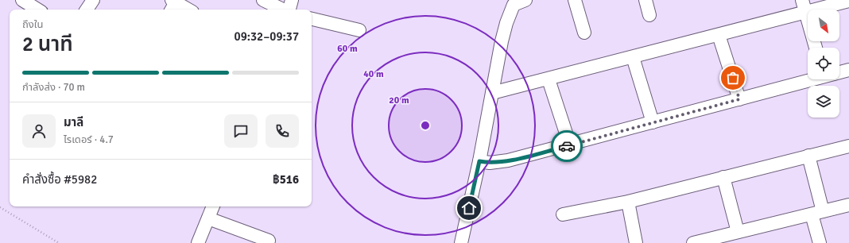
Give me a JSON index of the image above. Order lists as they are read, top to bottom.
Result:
{
  "north": "bottom right",
  "page": {
    "heading": ["2 นาที", "ถึงใน", "09:32–09:37"],
    "panel": [
      "มาลี",
      "ไรเดอร์ · 4.7",
      "คำสั่งซื้อ #5982",
      "฿516"
    ],
    "bar": "กำลังส่ง · 70 m"
  },
  "rings": ["60 m", "40 m", "20 m"]
}
